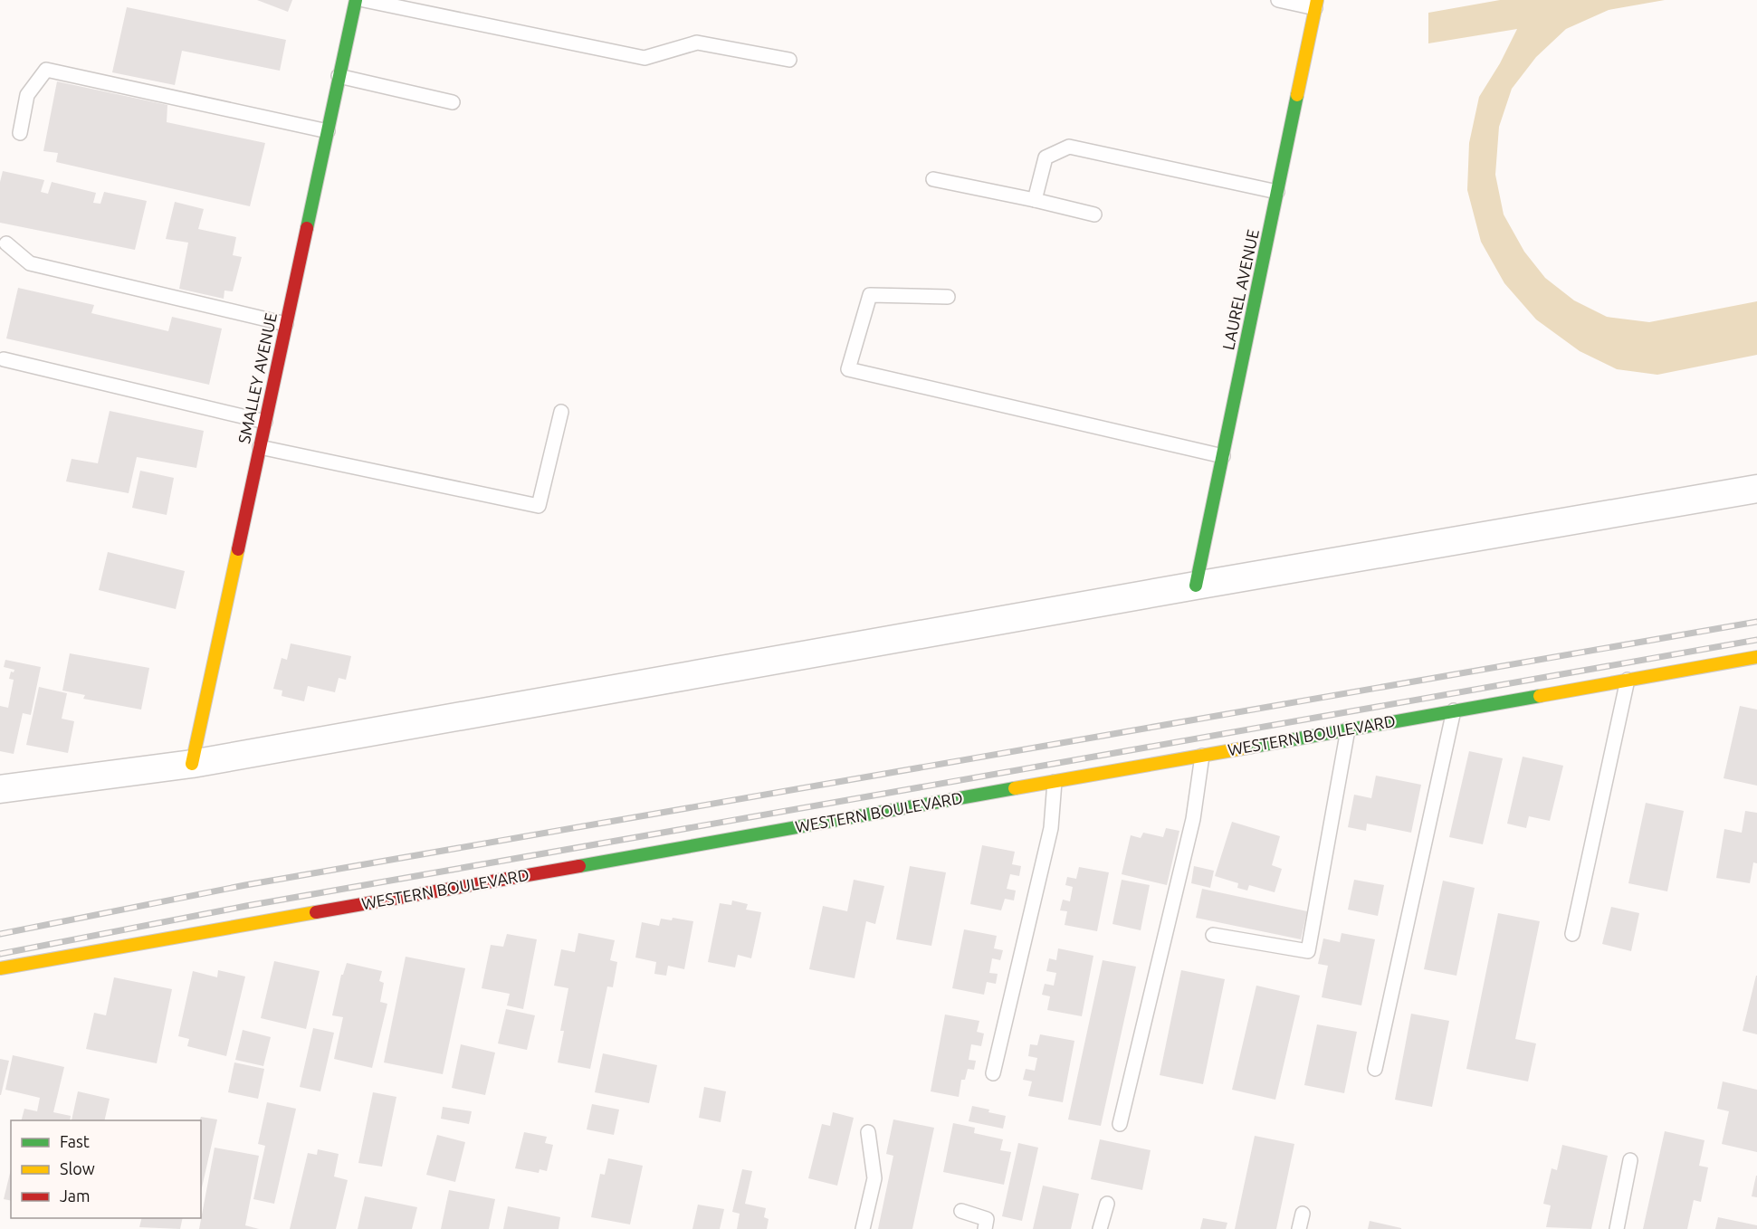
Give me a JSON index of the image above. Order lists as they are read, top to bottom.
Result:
{
  "streets": {
    "street": ["LAUREL AVENUE", "SMALLEY AVENUE", "WESTERN BOULEVARD"]
  },
  "legend": ["Fast", "Slow", "Jam"]
}
